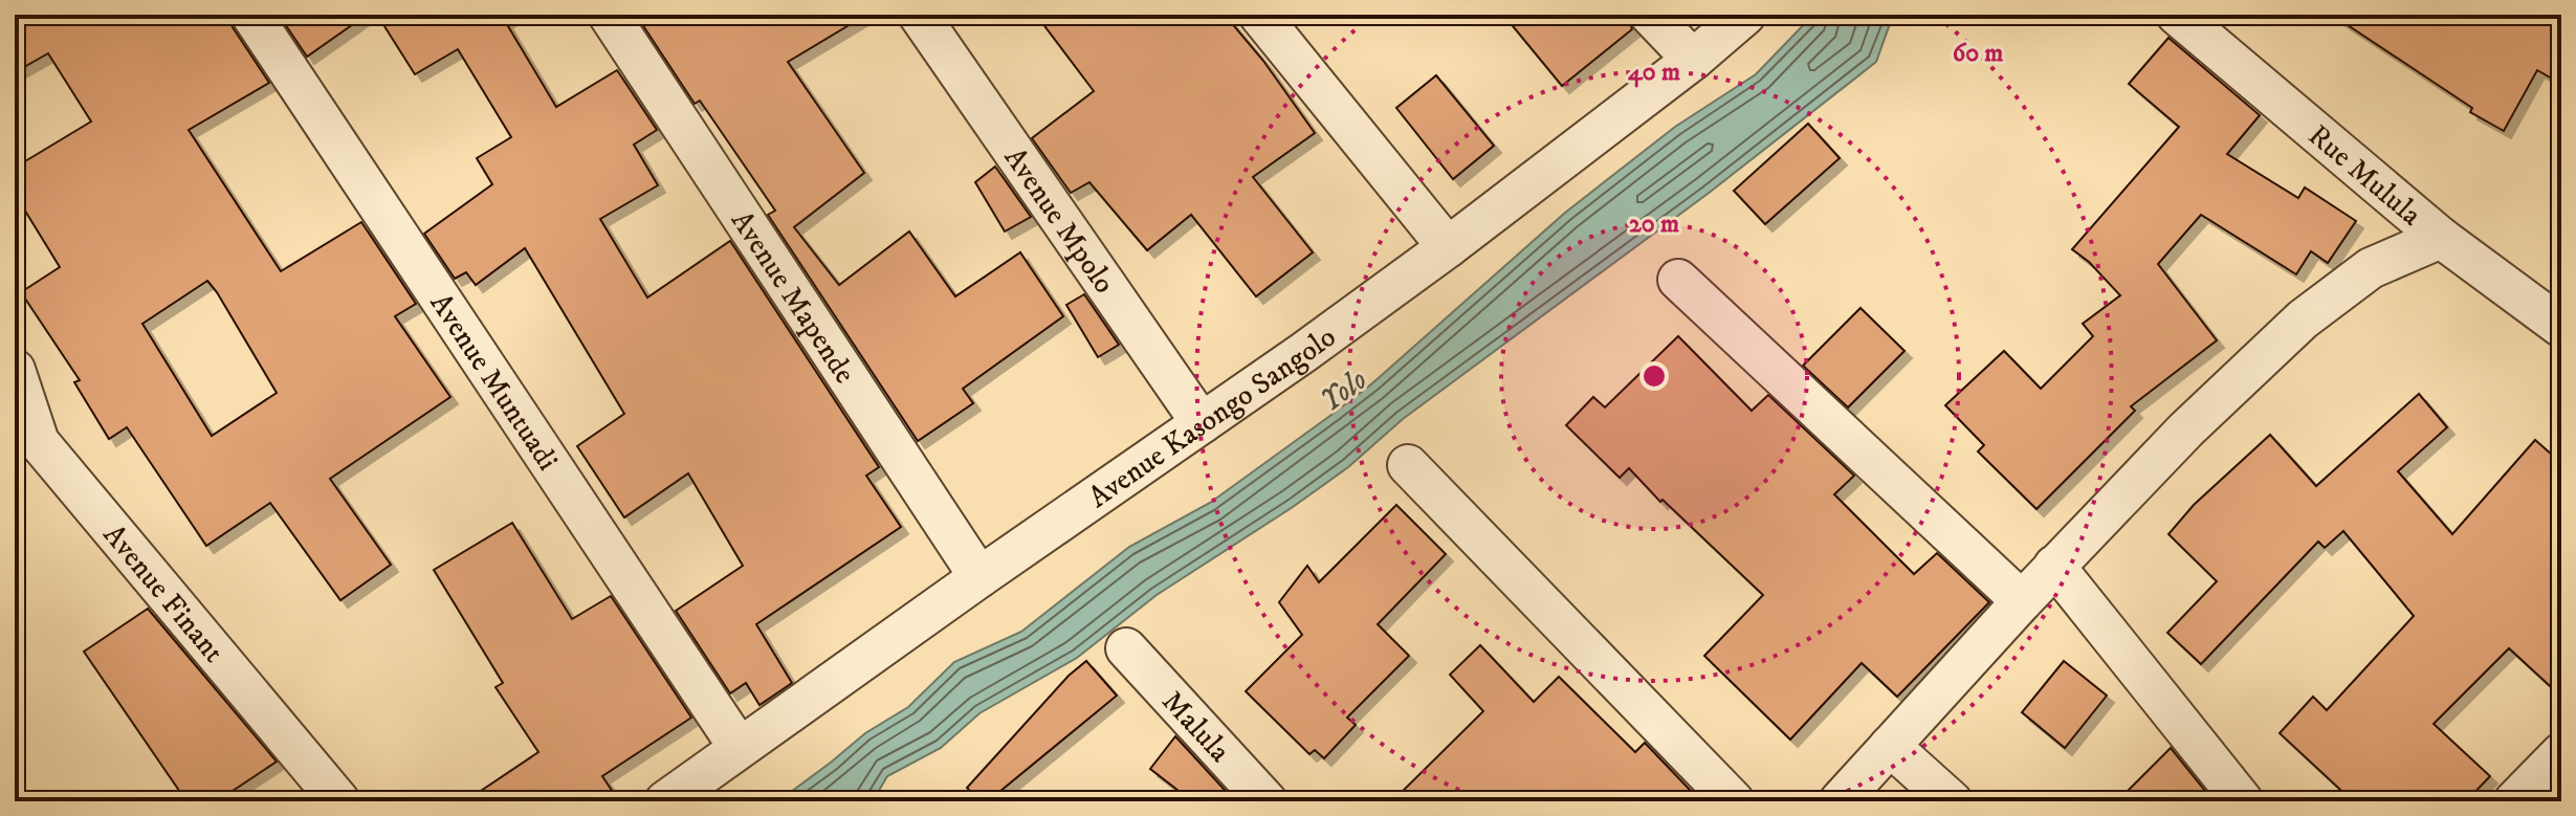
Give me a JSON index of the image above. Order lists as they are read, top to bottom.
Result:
{
  "streets": {
    "street": [
      "Rue Mulula",
      "Avenue Mpolo",
      "Avenue Mapende",
      "Avenue Muntuadi",
      "Avenue Kasongo Sangolo",
      "Avenue Finant",
      "Malula"
    ]
  },
  "crossings": [
    ["Avenue Mpolo", "Avenue Kasongo Sangolo"],
    ["Avenue Mapende", "Avenue Kasongo Sangolo"],
    ["Avenue Muntuadi", "Avenue Kasongo Sangolo"]
  ],
  "water": ["Yolo"],
  "rings": ["60 m", "40 m", "20 m"]
}
